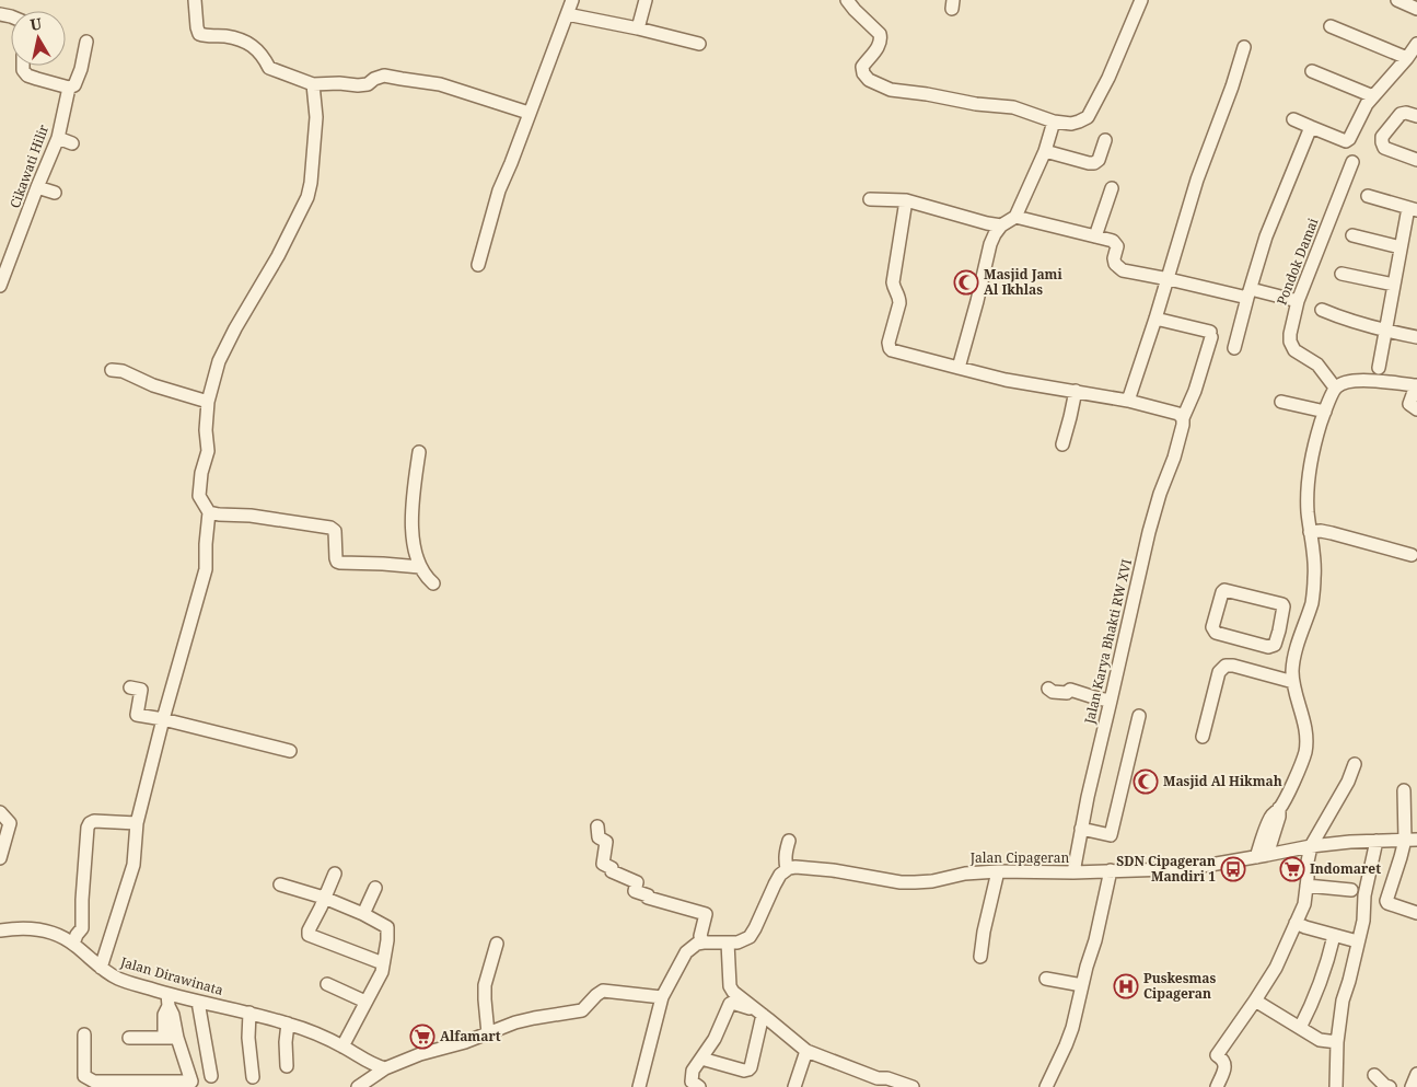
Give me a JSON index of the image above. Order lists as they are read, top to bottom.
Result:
{
  "streets": {
    "street": [
      "Cikawati Hilir",
      "Pondok Damai",
      "Jalan Karya Bhakti RW XVI",
      "Jalan Cipageran",
      "Jalan Dirawinata"
    ]
  },
  "crossings": [
    ["Jalan Karya Bhakti RW XVI", "Jalan Cipageran"]
  ],
  "places": {
    "mosque": ["Masjid Jami Al Ikhlas", "Masjid Al Hikmah"],
    "bus stop": ["SDN Cipageran Mandiri 1"],
    "supermarket": ["Indomaret", "Alfamart"],
    "hospital": ["Puskesmas Cipageran"]
  },
  "north": "top"
}
